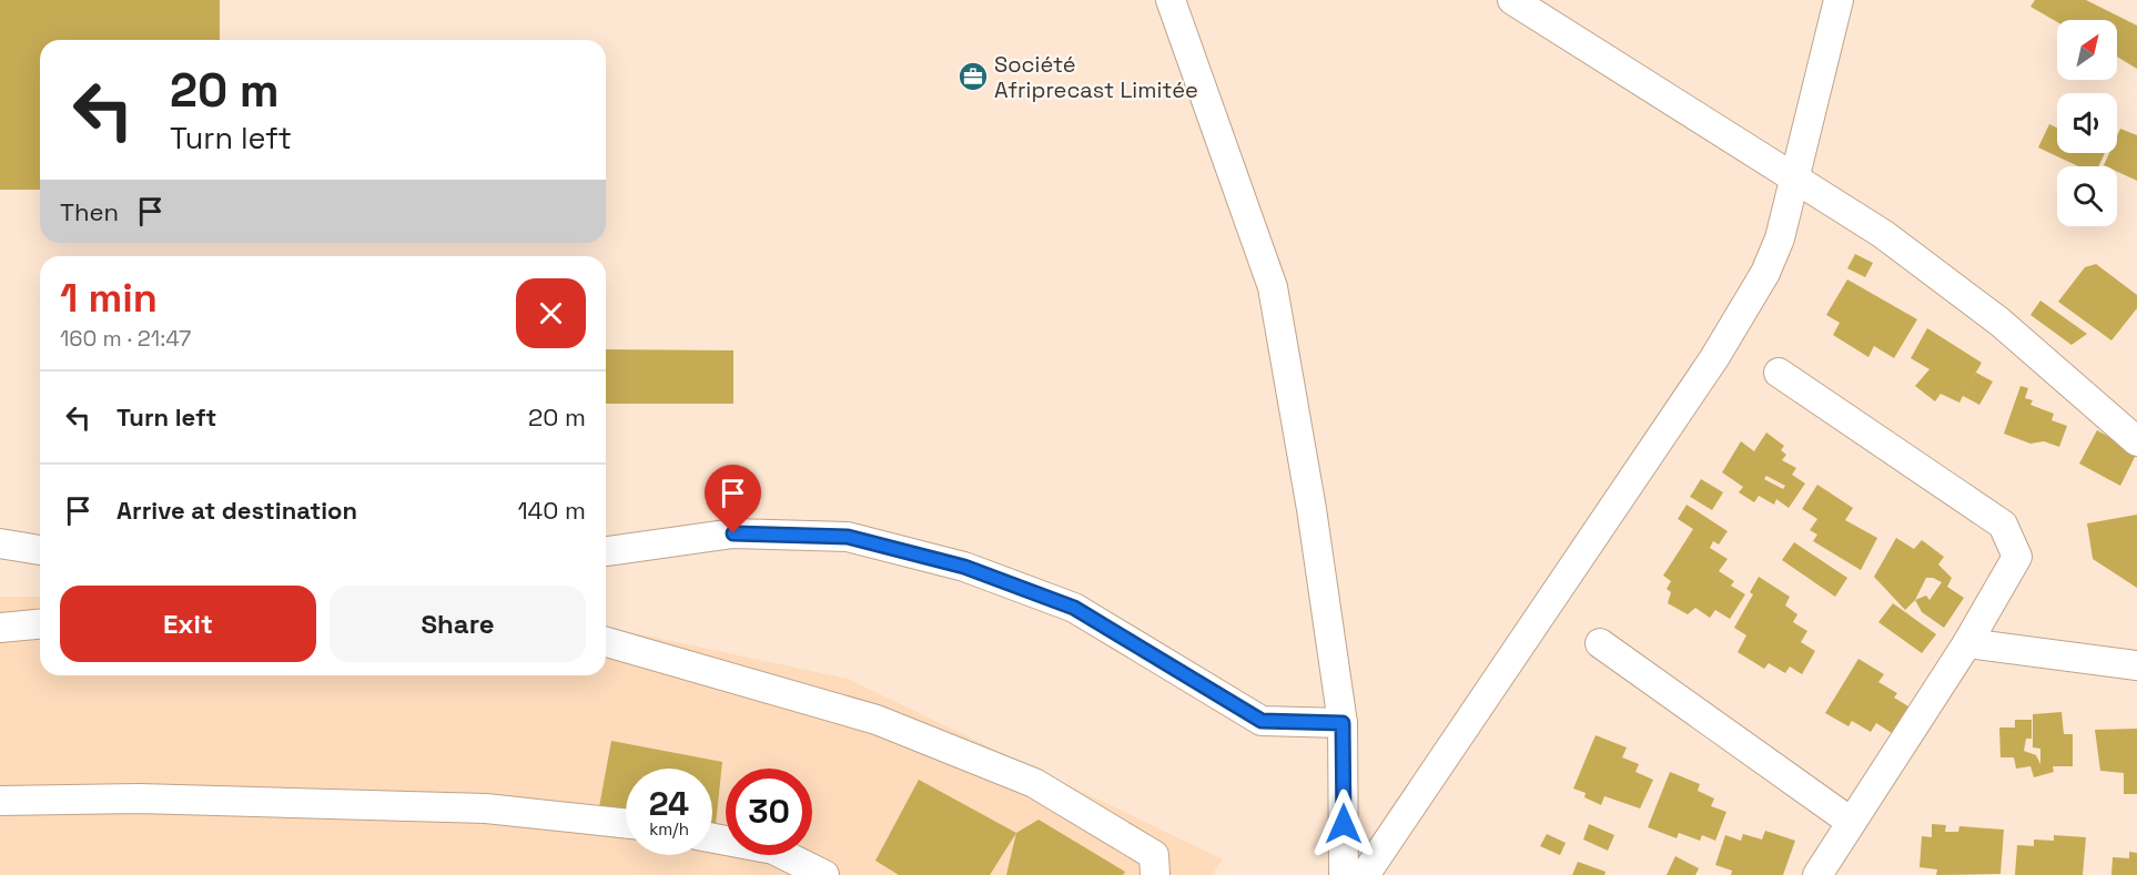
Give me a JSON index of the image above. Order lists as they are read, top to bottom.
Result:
{
  "places": {
    "office": ["Société Afriprecast Limitée"]
  },
  "north": "top right",
  "page": {
    "turn": ["20 m", "Turn left"],
    "then": "Then",
    "heading": ["1 min", "160 m · 21:47"],
    "list": [
      {
        "name": "Turn left",
        "value": "20 m"
      },
      {
        "name": "Arrive at destination",
        "value": "140 m"
      }
    ],
    "buttons": ["Exit", "Share"],
    "speed": "24 km/h",
    "limit": "30"
  }
}
